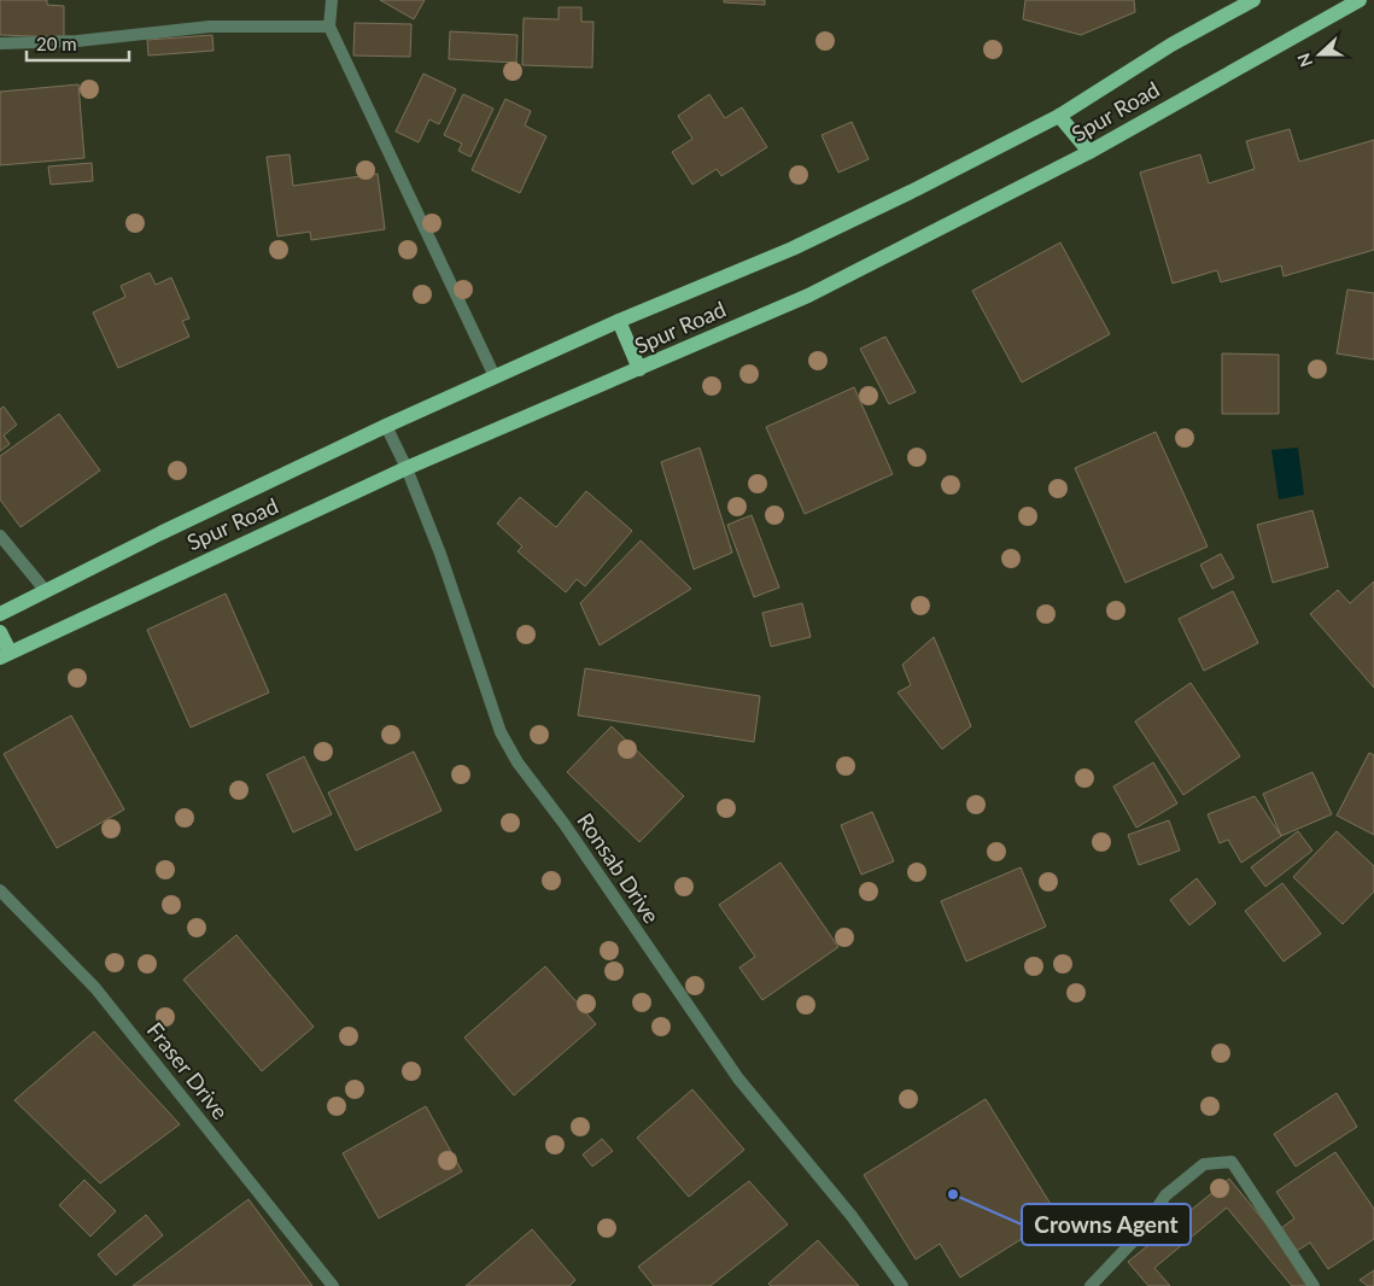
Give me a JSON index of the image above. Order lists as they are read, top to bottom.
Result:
{
  "streets": {
    "main road": ["Spur Road"],
    "street": ["Ronsab Drive", "Fraser Drive"]
  },
  "crossings": [
    ["Spur Road", "Ronsab Drive"]
  ],
  "places": ["Crowns Agent"],
  "scale_bar": "20 m",
  "north": "left"
}
